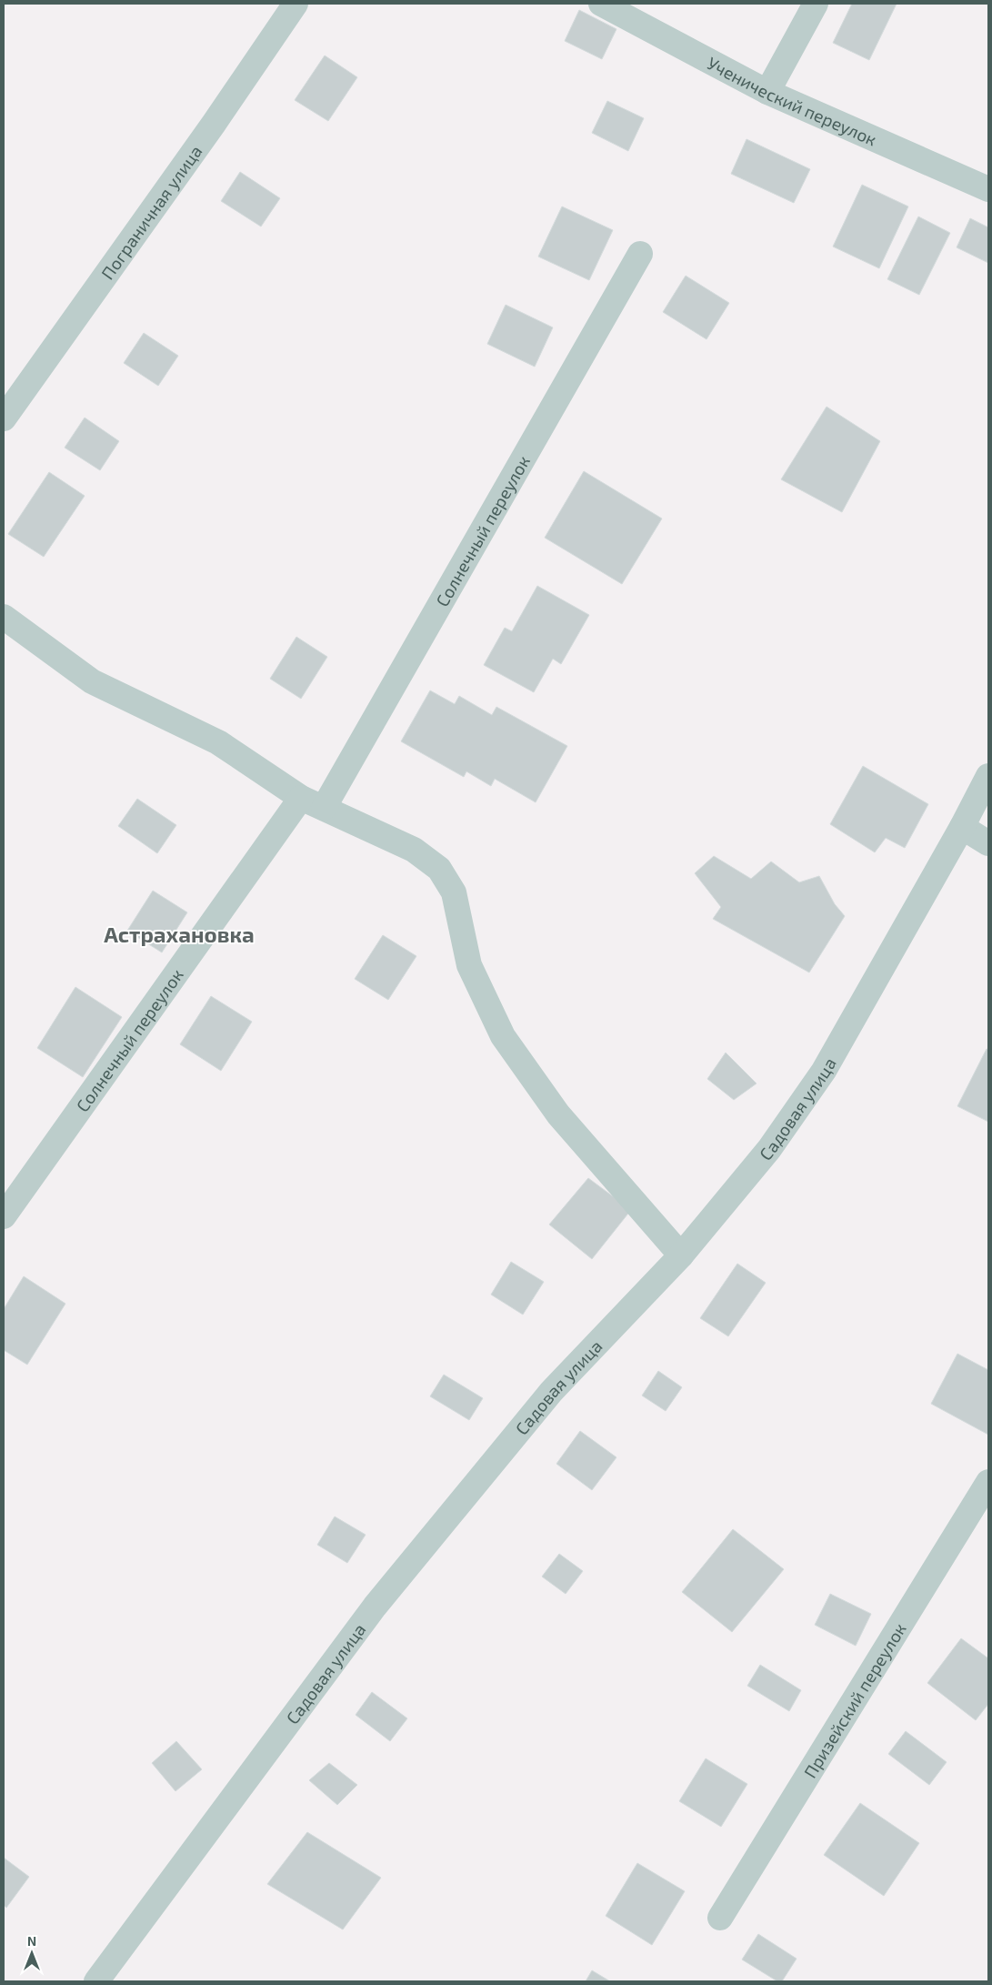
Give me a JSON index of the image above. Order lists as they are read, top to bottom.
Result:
{
  "streets": {
    "street": [
      "Ученический переулок",
      "Пограничная улица",
      "Солнечный переулок",
      "Садовая улица",
      "Призейский переулок"
    ]
  },
  "districts": ["Астрахановка"],
  "north": "top"
}
